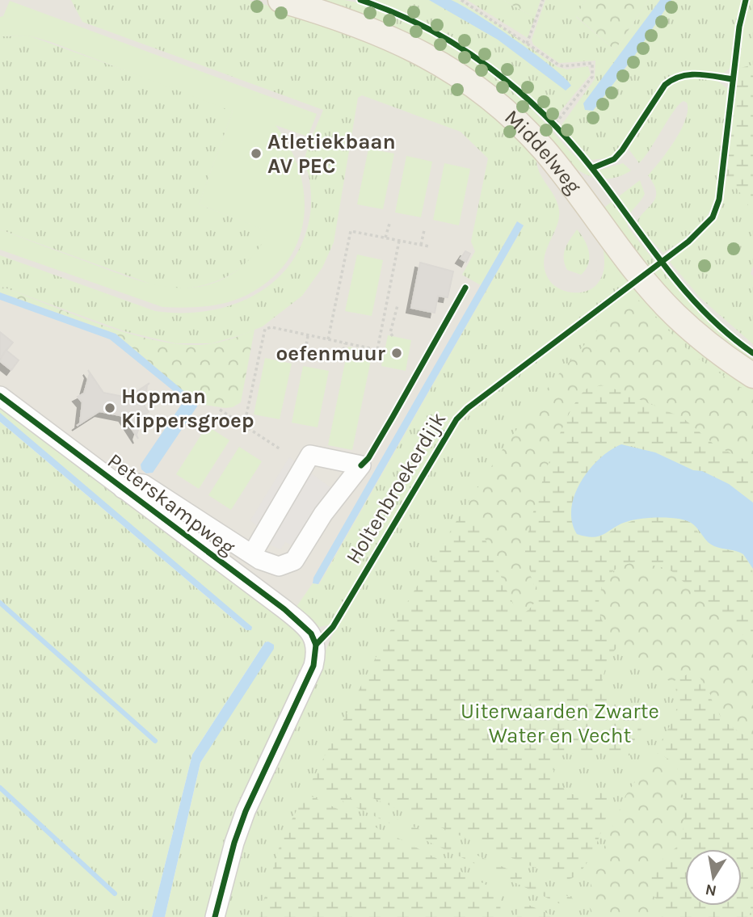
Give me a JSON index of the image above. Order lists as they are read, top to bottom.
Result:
{
  "streets": {
    "main road": ["Middelweg"],
    "street": ["Peterskampweg"],
    "cycle path": ["Holtenbroekerdijk"]
  },
  "parks": ["Uiterwaarden Zwarte Water en Vecht"],
  "places": ["Atletiekbaan AV PEC", "oefenmuur", "Hopman Kippersgroep"],
  "north": "bottom"
}
